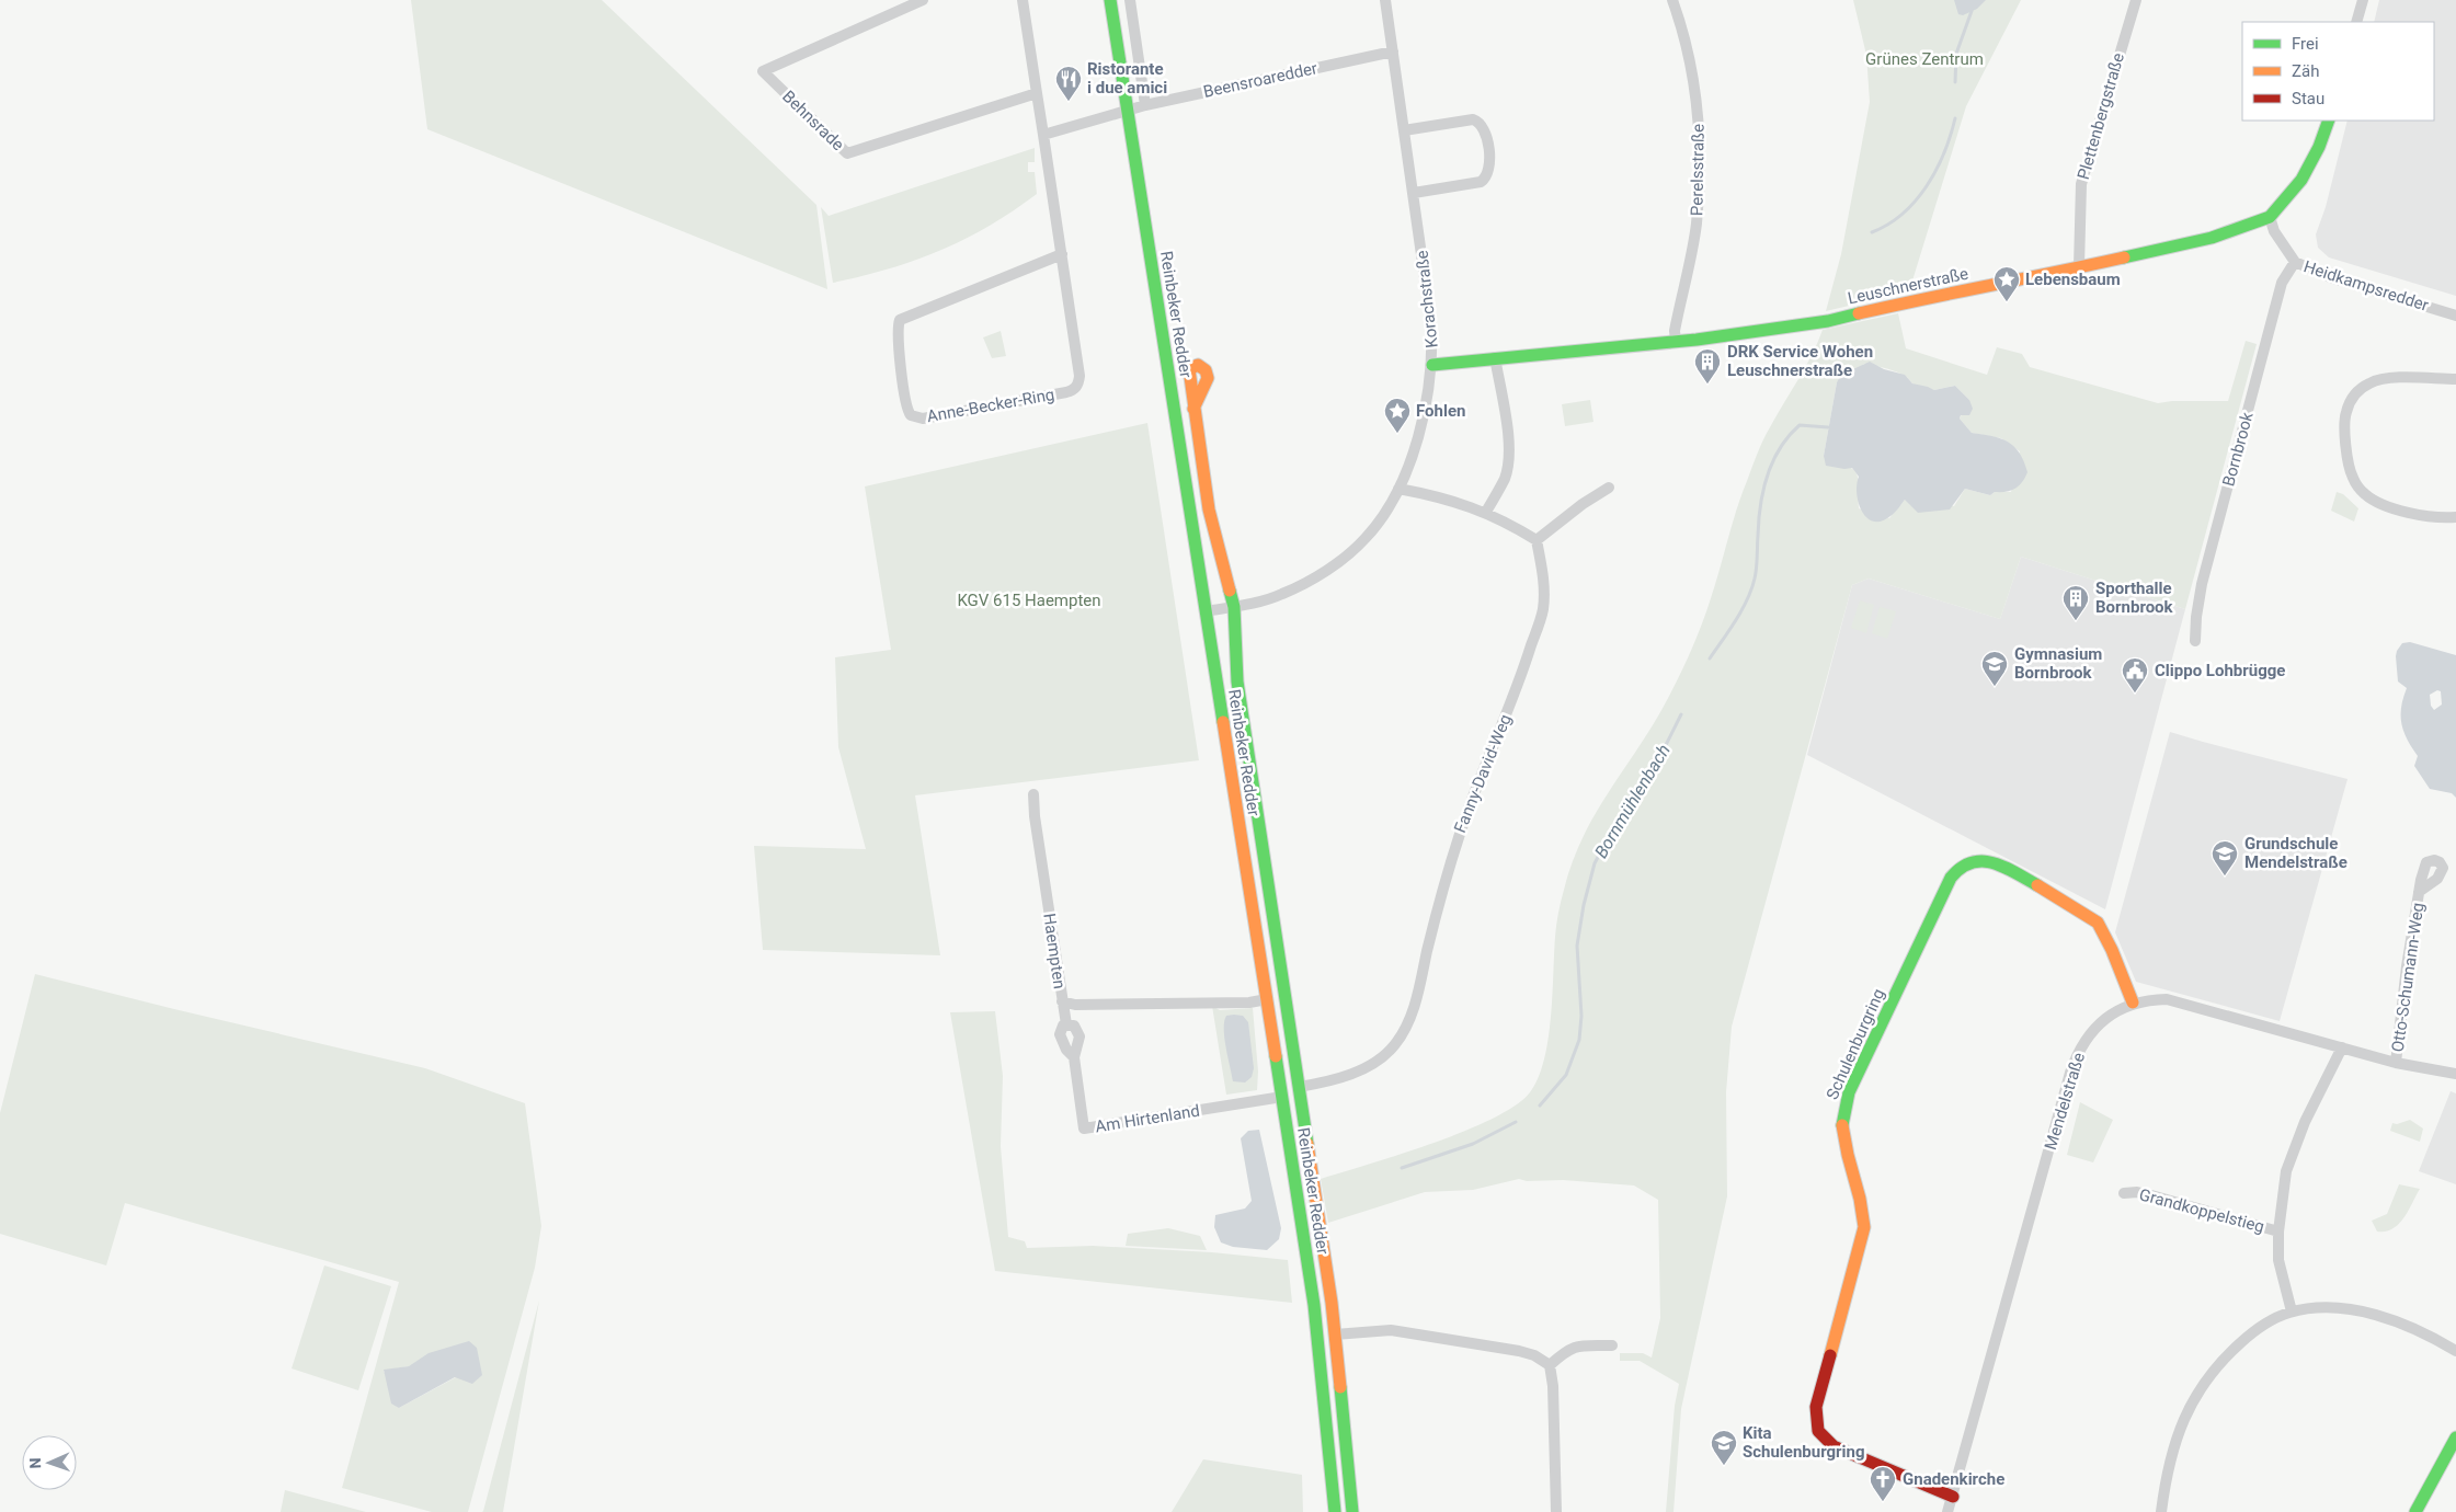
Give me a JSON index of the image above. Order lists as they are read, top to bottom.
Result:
{
  "streets": {
    "street": [
      "Beensroaredder",
      "Plettenbergstraße",
      "Behnsrade",
      "Perelsstraße",
      "Leuschnerstraße",
      "Heidkampsredder",
      "Korachstraße",
      "Reinbeker Redder",
      "Anne-Becker-Ring",
      "Bornbrook",
      "Fanny-David-Weg",
      "Haempten",
      "Otto-Schumann-Weg",
      "Schulenburgring",
      "Mendelstraße",
      "Am Hirtenland",
      "Grandkoppelstieg"
    ]
  },
  "crossings": [
    ["Beensroaredder", "Korachstraße"],
    ["Beensroaredder", "Reinbeker Redder"],
    ["Plettenbergstraße", "Leuschnerstraße"],
    ["Perelsstraße", "Leuschnerstraße"],
    ["Leuschnerstraße", "Heidkampsredder"],
    ["Leuschnerstraße", "Korachstraße"],
    ["Heidkampsredder", "Bornbrook"],
    ["Korachstraße", "Reinbeker Redder"],
    ["Reinbeker Redder", "Fanny-David-Weg"],
    ["Reinbeker Redder", "Haempten"],
    ["Reinbeker Redder", "Am Hirtenland"],
    ["Haempten", "Am Hirtenland"],
    ["Otto-Schumann-Weg", "Mendelstraße"],
    ["Schulenburgring", "Mendelstraße"],
    ["Mendelstraße", "Grandkoppelstieg"]
  ],
  "water": ["Bornmühlenbach"],
  "parks": ["Grünes Zentrum", "KGV 615 Haempten"],
  "places": {
    "restaurant": ["Ristorante i due amici"],
    "place": ["Lebensbaum", "Fohlen"],
    "building": ["DRK Service Wohen Leuschnerstraße", "Sporthalle Bornbrook"],
    "school or university": ["Gymnasium Bornbrook", "Grundschule Mendelstraße", "Kita Schulenburgring"],
    "public building": ["Clippo Lohbrügge"],
    "church": ["Gnadenkirche"]
  },
  "legend": ["Frei", "Zäh", "Stau"],
  "north": "left"
}
